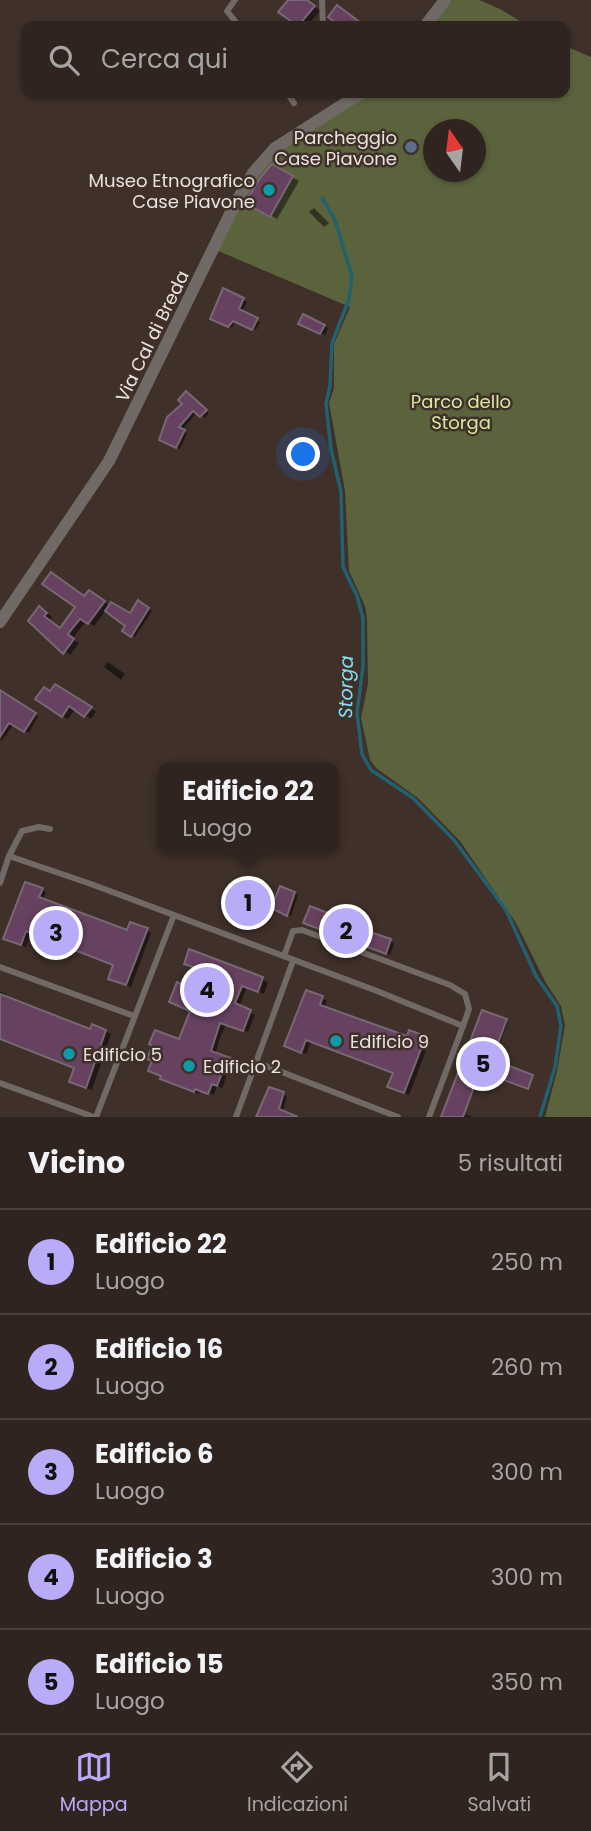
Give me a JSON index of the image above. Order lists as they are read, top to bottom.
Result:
{
  "streets": {
    "street": ["Via Cal di Breda"]
  },
  "water": ["Storga"],
  "parks": ["Parco dello Storga"],
  "places": [
    "Parcheggio Case Piavone",
    "Museo Etnografico Case Piavone",
    "Edificio 9",
    "Edificio 5",
    "Edificio 2"
  ],
  "north": "top",
  "page": {
    "search": "Cerca qui",
    "popup": ["Edificio 22", "Luogo"],
    "pins": [
      "1",
      "2",
      "3",
      "4",
      "5"
    ],
    "heading": ["Vicino", "5 risultati"],
    "list": [
      {
        "mark": "1",
        "name": "Edificio 22",
        "note": "Luogo",
        "value": "250 m"
      },
      {
        "mark": "2",
        "name": "Edificio 16",
        "note": "Luogo",
        "value": "260 m"
      },
      {
        "mark": "3",
        "name": "Edificio 6",
        "note": "Luogo",
        "value": "300 m"
      },
      {
        "mark": "4",
        "name": "Edificio 3",
        "note": "Luogo",
        "value": "300 m"
      },
      {
        "mark": "5",
        "name": "Edificio 15",
        "note": "Luogo",
        "value": "350 m"
      }
    ],
    "nav": ["Mappa", "Indicazioni", "Salvati"]
  }
}
